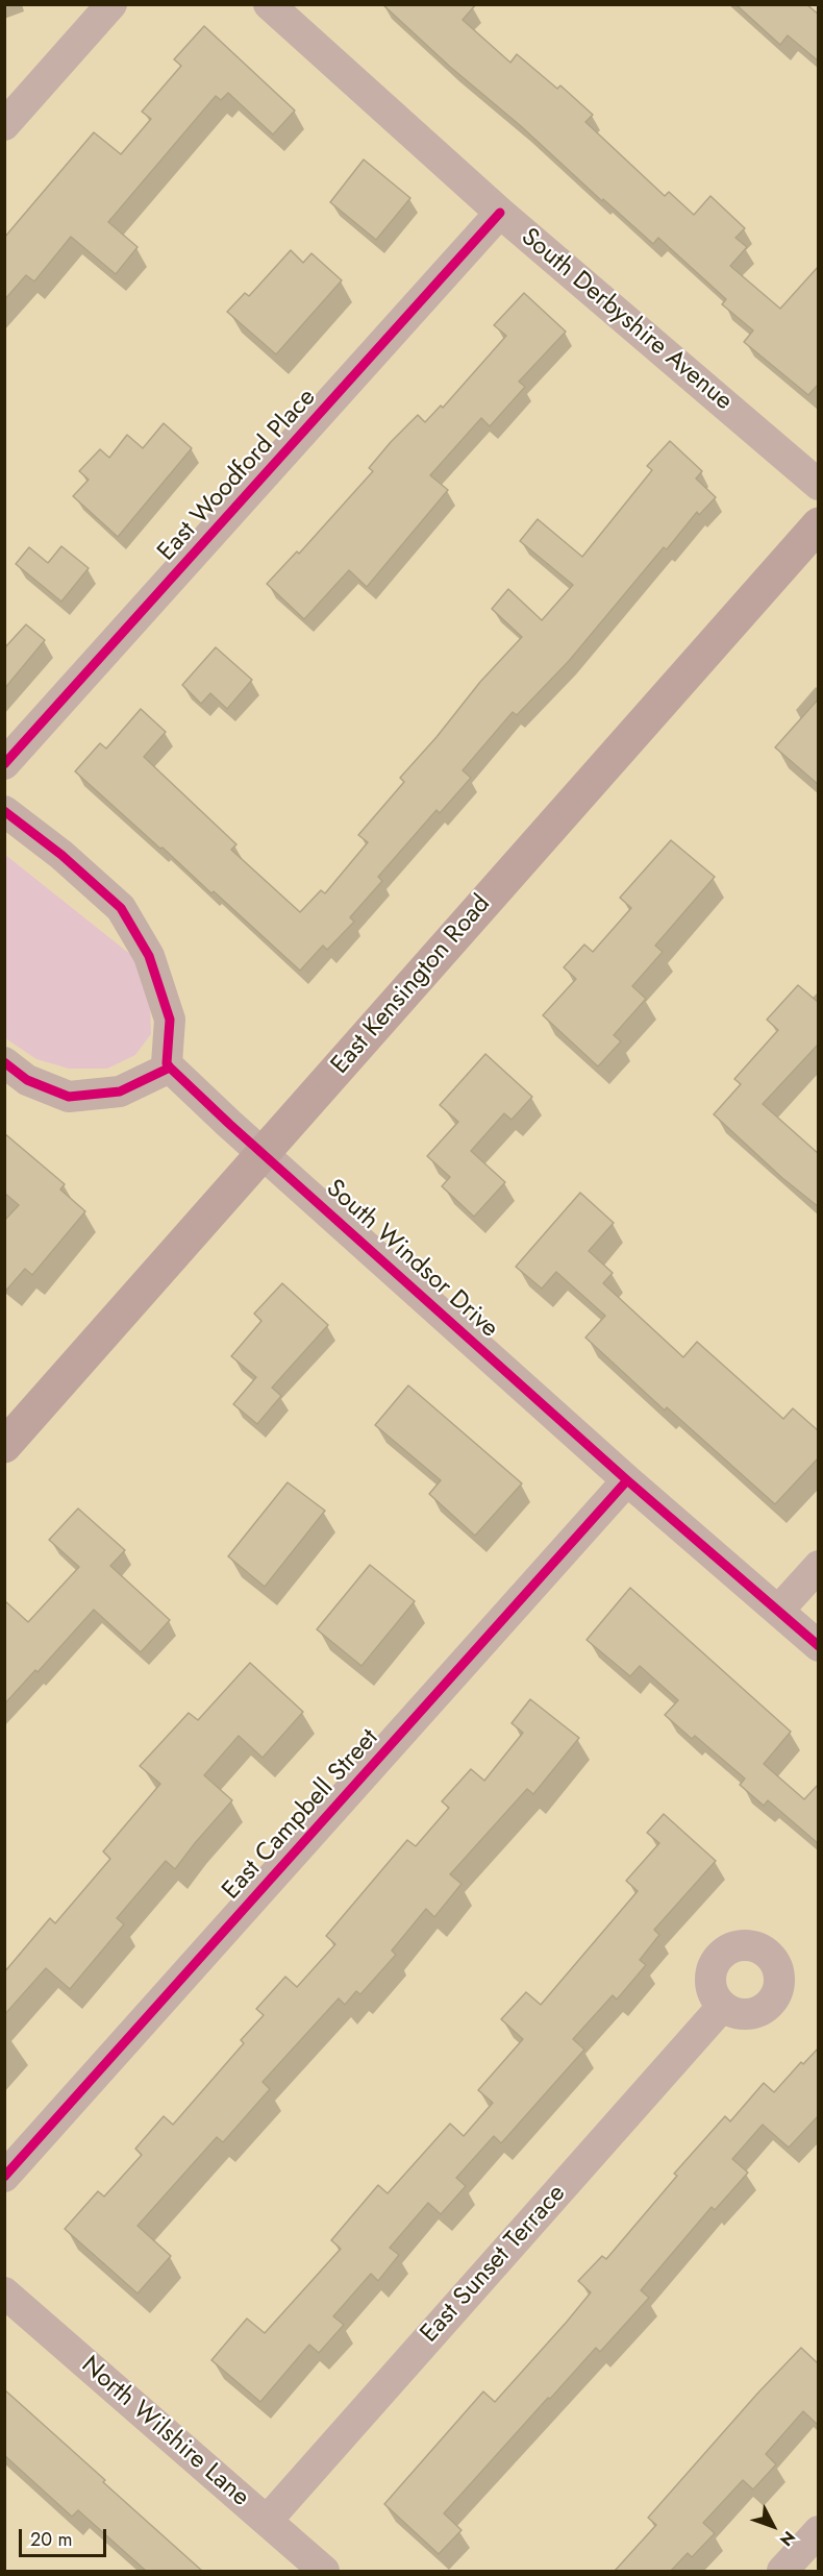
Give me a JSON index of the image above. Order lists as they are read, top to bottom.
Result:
{
  "streets": {
    "main road": ["East Kensington Road"],
    "street": [
      "South Derbyshire Avenue",
      "East Woodford Place",
      "South Windsor Drive",
      "East Campbell Street",
      "East Sunset Terrace",
      "North Wilshire Lane"
    ]
  },
  "crossings": [
    ["South Derbyshire Avenue", "East Woodford Place"],
    ["East Kensington Road", "South Windsor Drive"],
    ["South Windsor Drive", "East Campbell Street"],
    ["East Sunset Terrace", "North Wilshire Lane"]
  ],
  "scale_bar": "20 m",
  "north": "bottom right"
}
